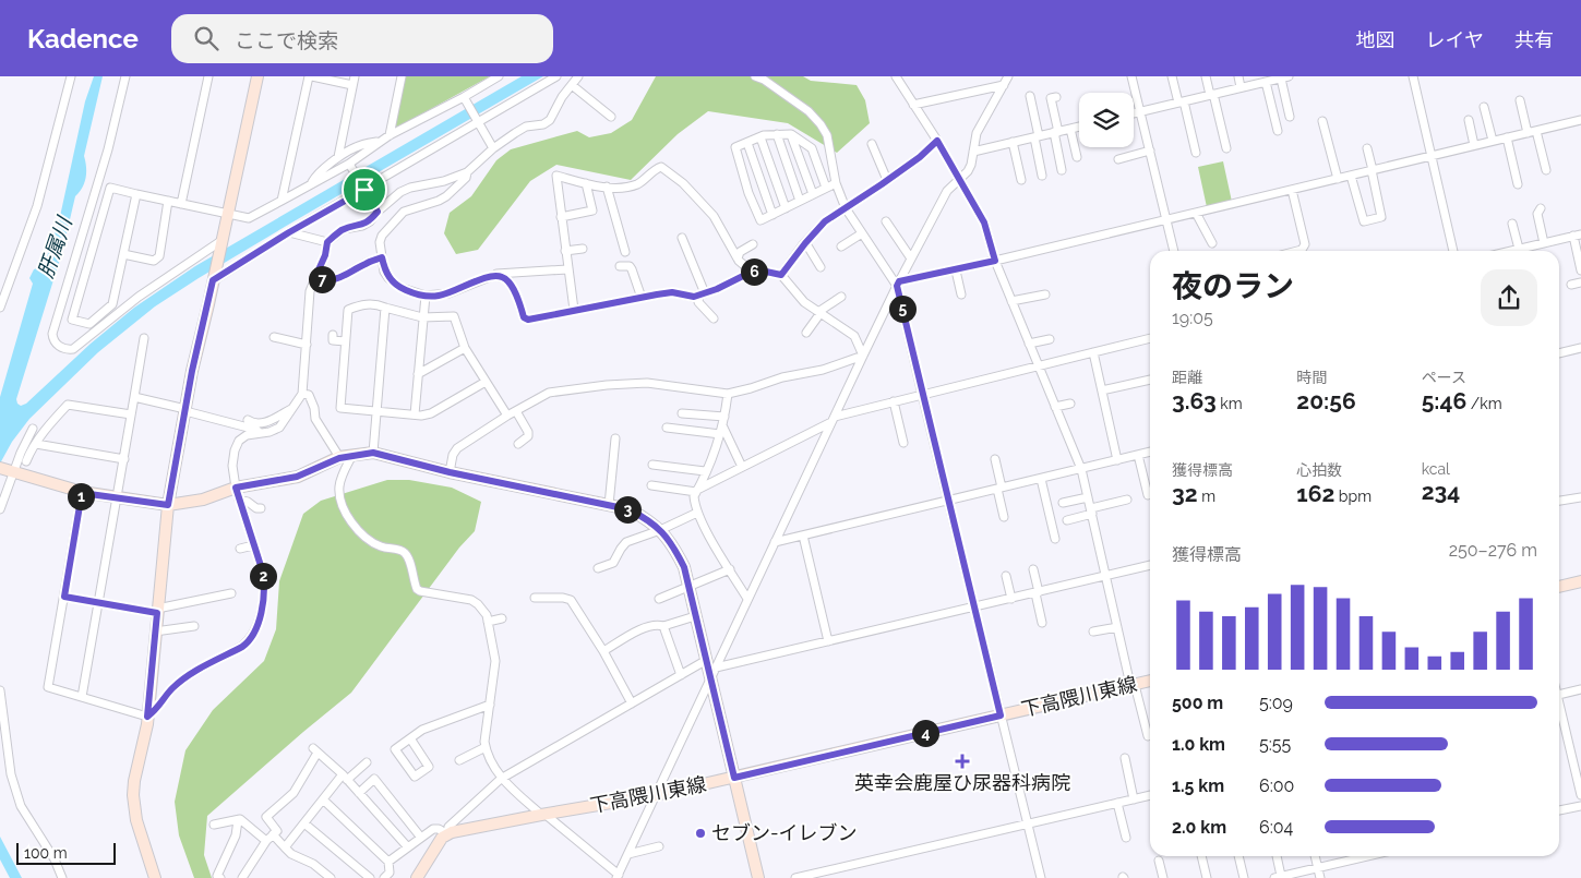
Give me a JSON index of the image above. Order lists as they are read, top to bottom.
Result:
{
  "streets": {
    "street": ["下高隈川東線"]
  },
  "water": ["肝属川"],
  "places": {
    "health": ["英幸会鹿屋ひ尿器科病院"],
    "other": ["セブン-イレブン"]
  },
  "scale_bar": "100 m",
  "page": {
    "header": "Kadence",
    "search": "ここで検索",
    "nav": ["地図", "レイヤ", "共有"],
    "heading": ["夜のラン", "19:05"],
    "pins": [
      "6",
      "7",
      "5",
      "1",
      "3",
      "2",
      "4"
    ],
    "stats": [
      ["距離", "3.63 km"],
      ["時間", "20:56"],
      ["ペース", "5:46 /km"],
      ["獲得標高", "32 m"],
      ["心拍数", "162 bpm"],
      ["kcal", "234"]
    ],
    "chart": ["獲得標高", "250–276 m"],
    "list": [
      {
        "name": "500 m",
        "note": "5:09"
      },
      {
        "name": "1.0 km",
        "note": "5:55"
      },
      {
        "name": "1.5 km",
        "note": "6:00"
      },
      {
        "name": "2.0 km",
        "note": "6:04"
      }
    ],
    "scale": "100 m"
  }
}
